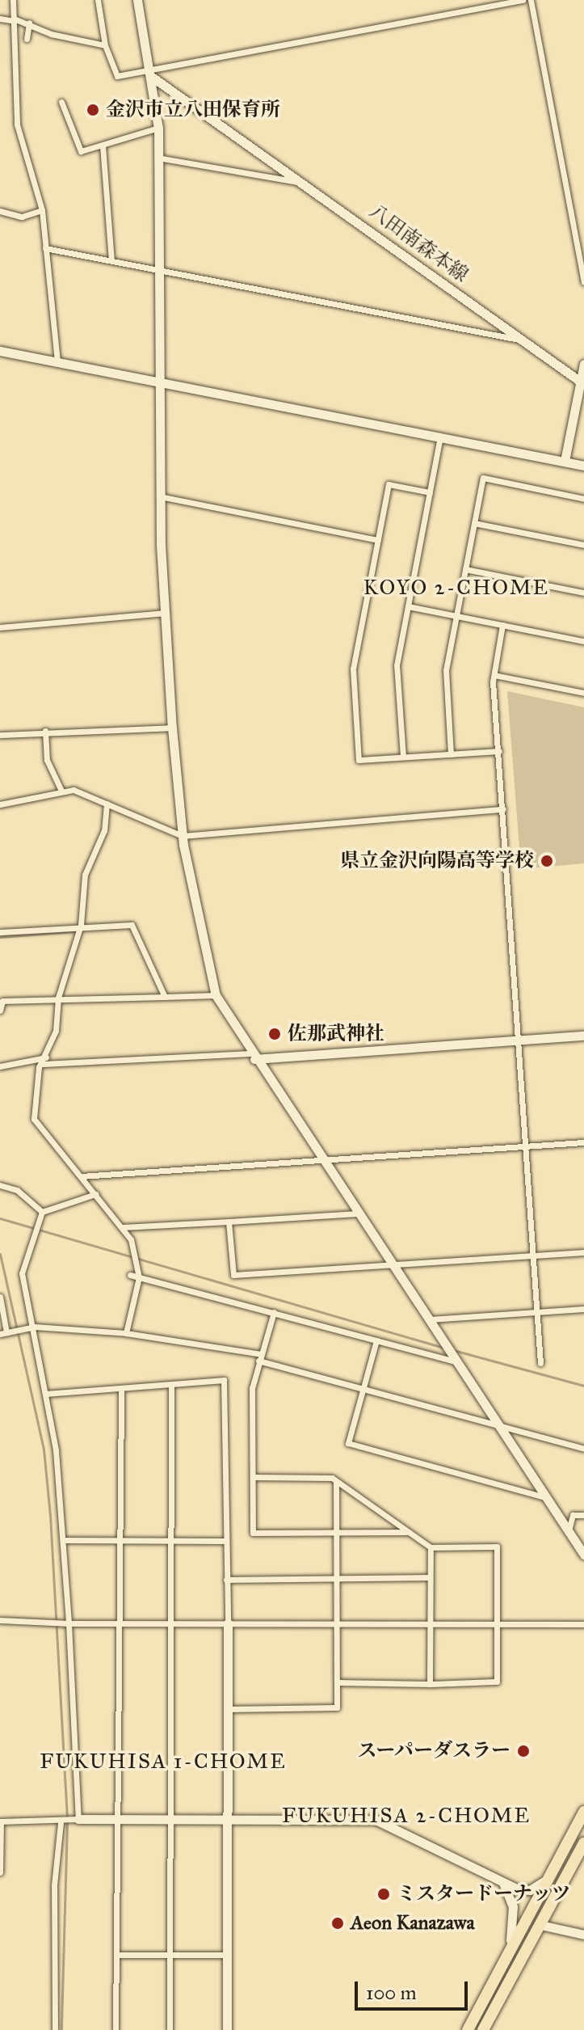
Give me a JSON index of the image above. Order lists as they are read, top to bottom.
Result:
{
  "streets": {
    "street": ["八田南森本線"]
  },
  "districts": ["KOYO 2-CHOME", "FUKUHISA 1-CHOME", "FUKUHISA 2-CHOME"],
  "places": [
    "金沢市立八田保育所",
    "県立金沢向陽高等学校",
    "佐那武神社",
    "スーパーダスラー",
    "ミスタードーナッツ",
    "Aeon Kanazawa"
  ],
  "scale_bar": "100 m"
}
